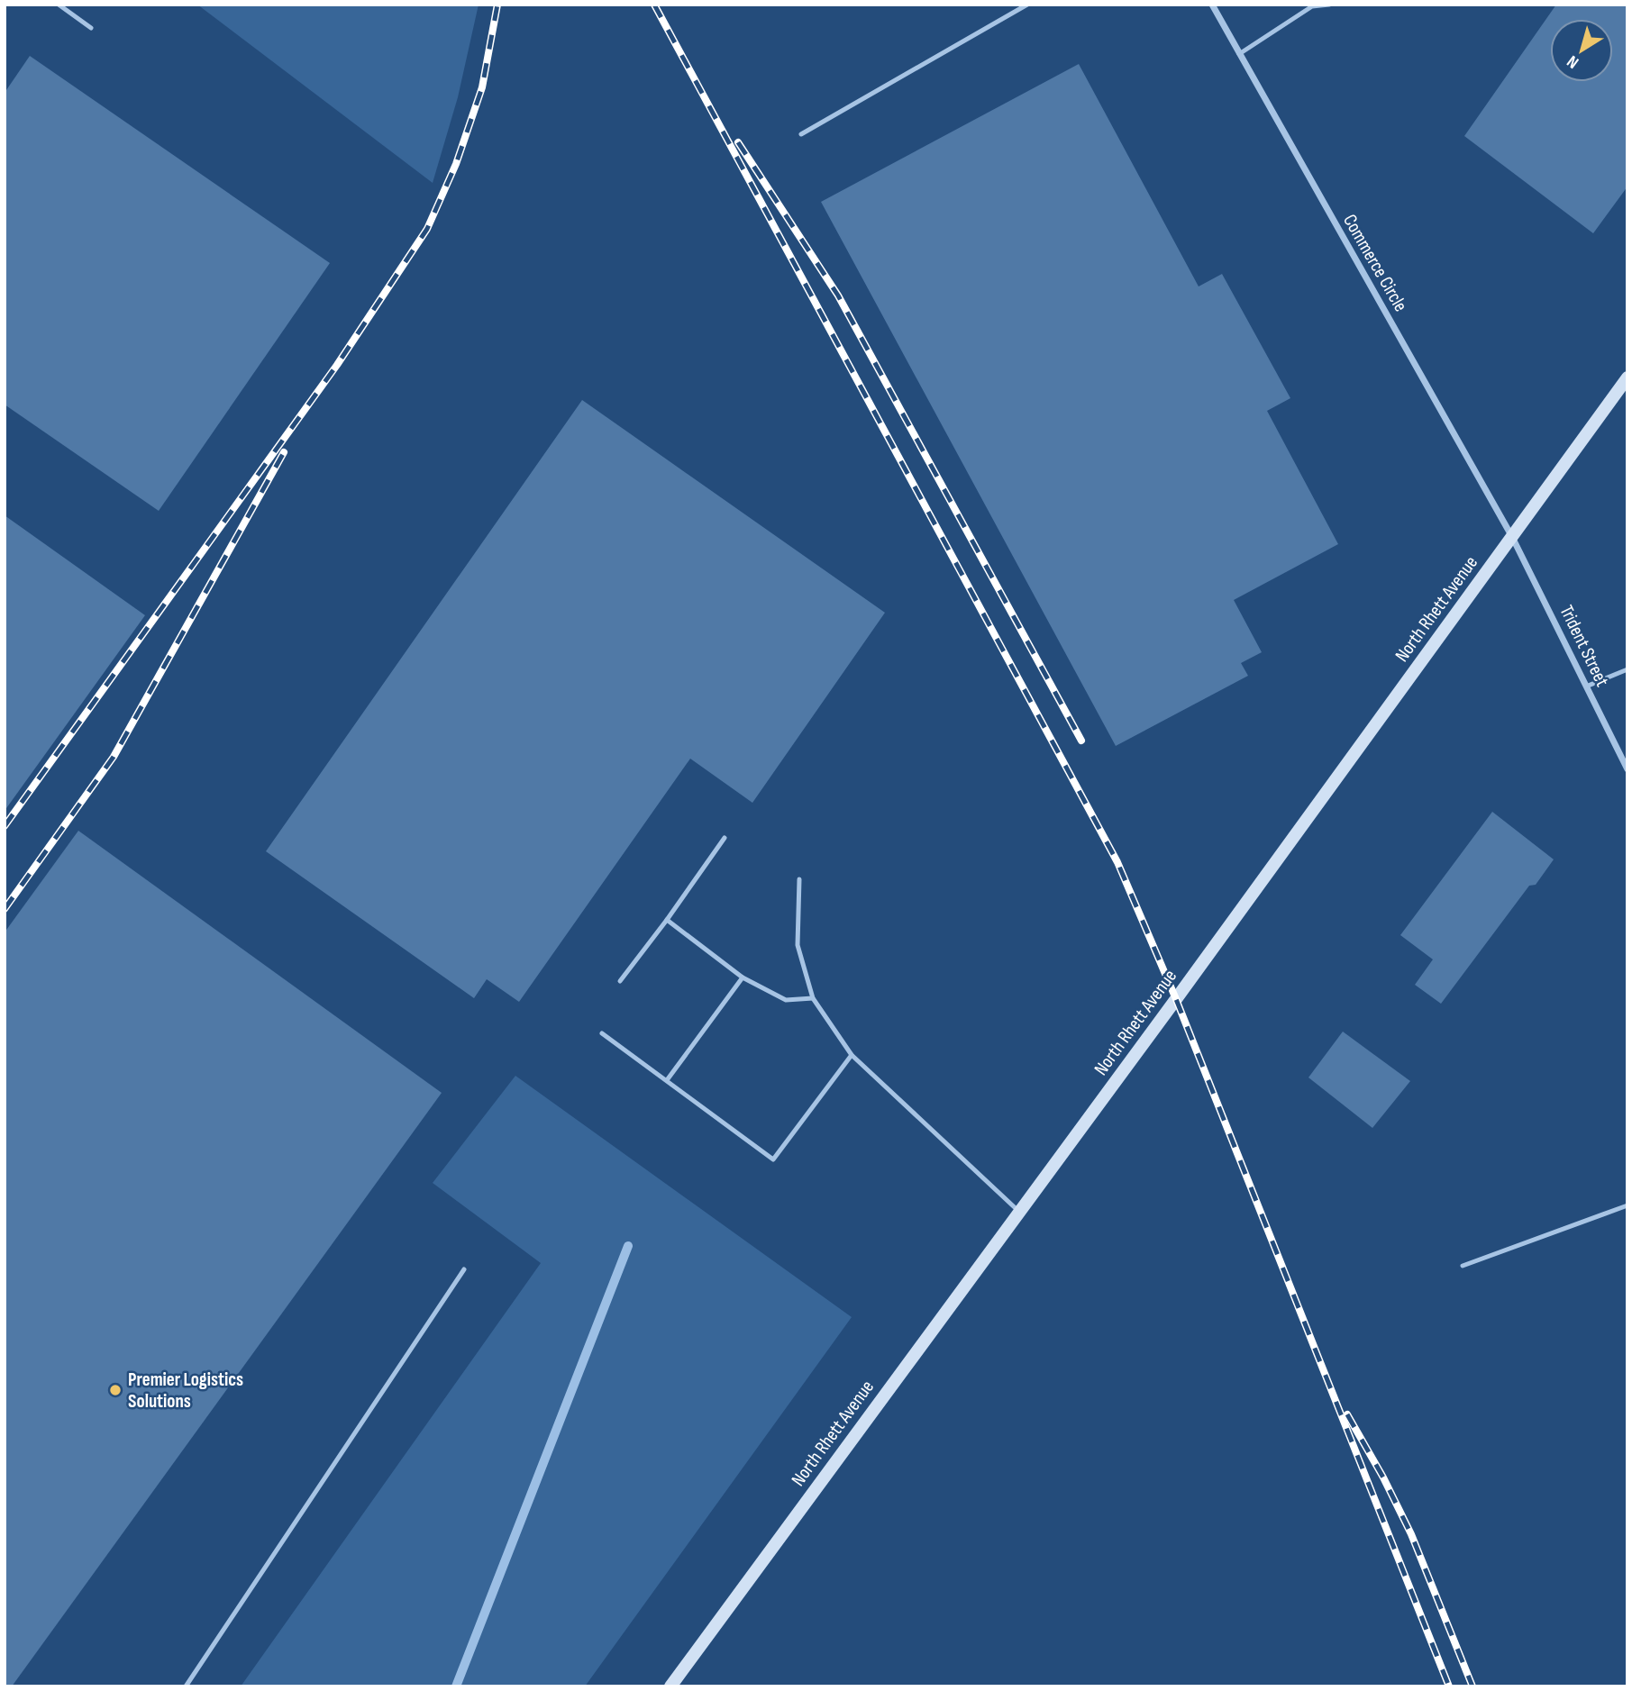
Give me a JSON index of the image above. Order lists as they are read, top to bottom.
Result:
{
  "streets": {
    "main road": ["North Rhett Avenue"],
    "street": ["Commerce Circle", "Trident Street"]
  },
  "crossings": [
    ["Commerce Circle", "North Rhett Avenue"],
    ["Commerce Circle", "Trident Street"],
    ["North Rhett Avenue", "Trident Street"]
  ],
  "places": ["Premier Logistics Solutions"],
  "north": "bottom left"
}
